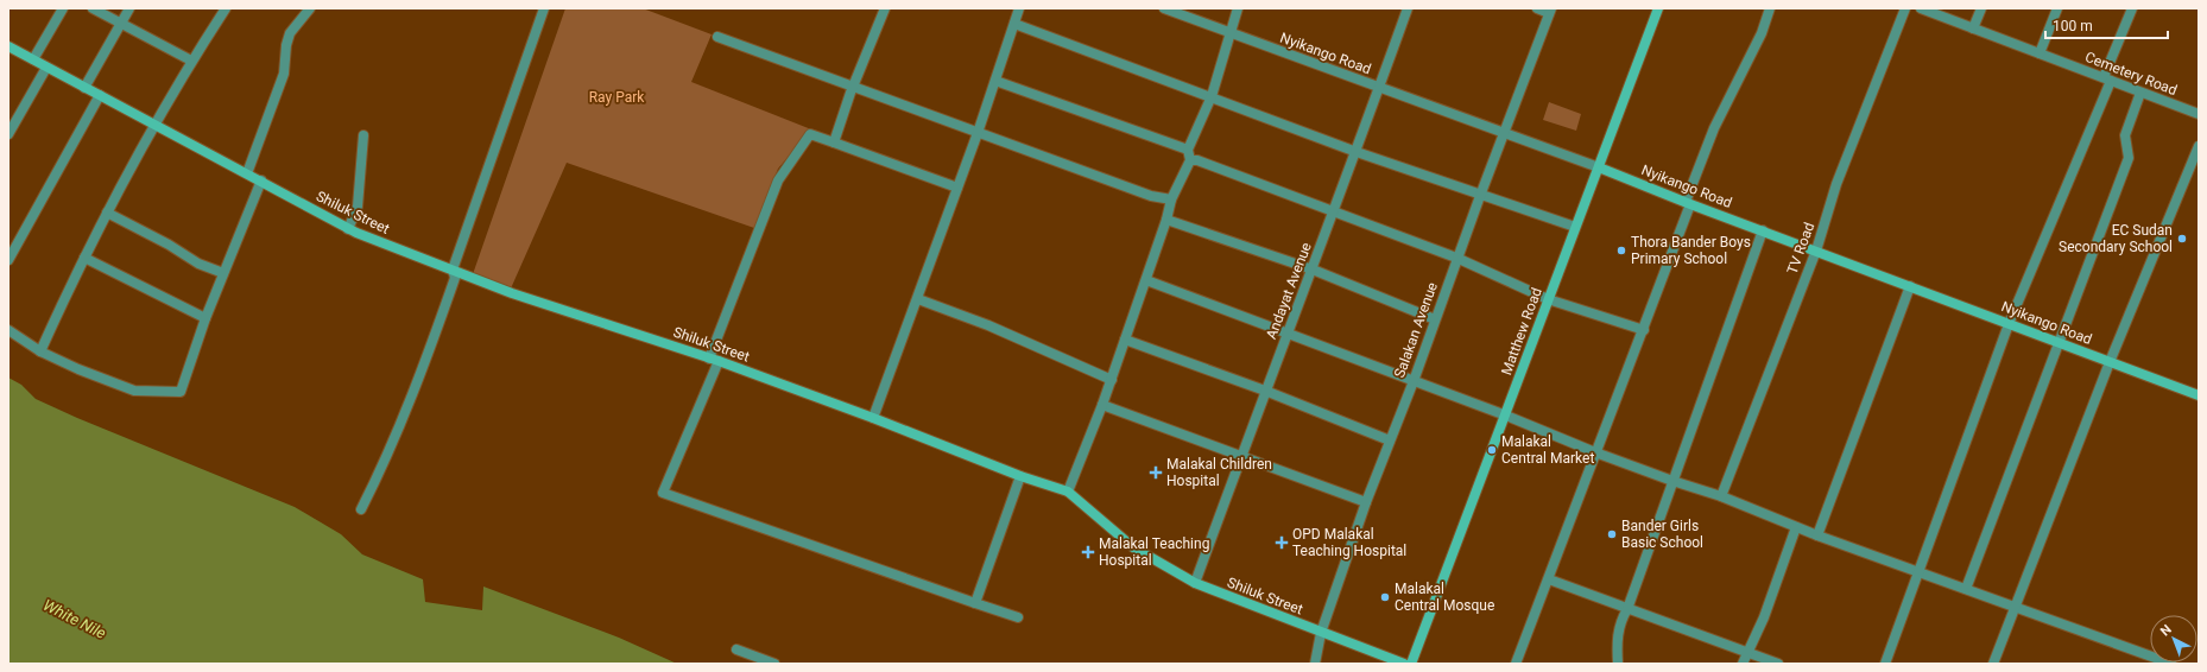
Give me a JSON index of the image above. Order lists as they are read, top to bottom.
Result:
{
  "streets": {
    "street": [
      "Nyikango Road",
      "Cemetery Road",
      "Shiluk Street",
      "TV Road",
      "Andayat Avenue",
      "Salakan Avenue",
      "Matthew Road"
    ]
  },
  "crossings": [
    ["Nyikango Road", "TV Road"],
    ["Nyikango Road", "Andayat Avenue"],
    ["Nyikango Road", "Salakan Avenue"],
    ["Nyikango Road", "Matthew Road"],
    ["Shiluk Street", "Andayat Avenue"],
    ["Shiluk Street", "Salakan Avenue"]
  ],
  "water": ["White Nile"],
  "parks": ["Ray Park"],
  "places": {
    "other": [
      "EC Sudan Secondary School",
      "Thora Bander Boys Primary School",
      "Malakal Central Market",
      "Bander Girls Basic School",
      "Malakal Central Mosque"
    ],
    "health": ["Malakal Children Hospital", "OPD Malakal Teaching Hospital", "Malakal Teaching Hospital"]
  },
  "scale_bar": "100 m",
  "north": "top left"
}
